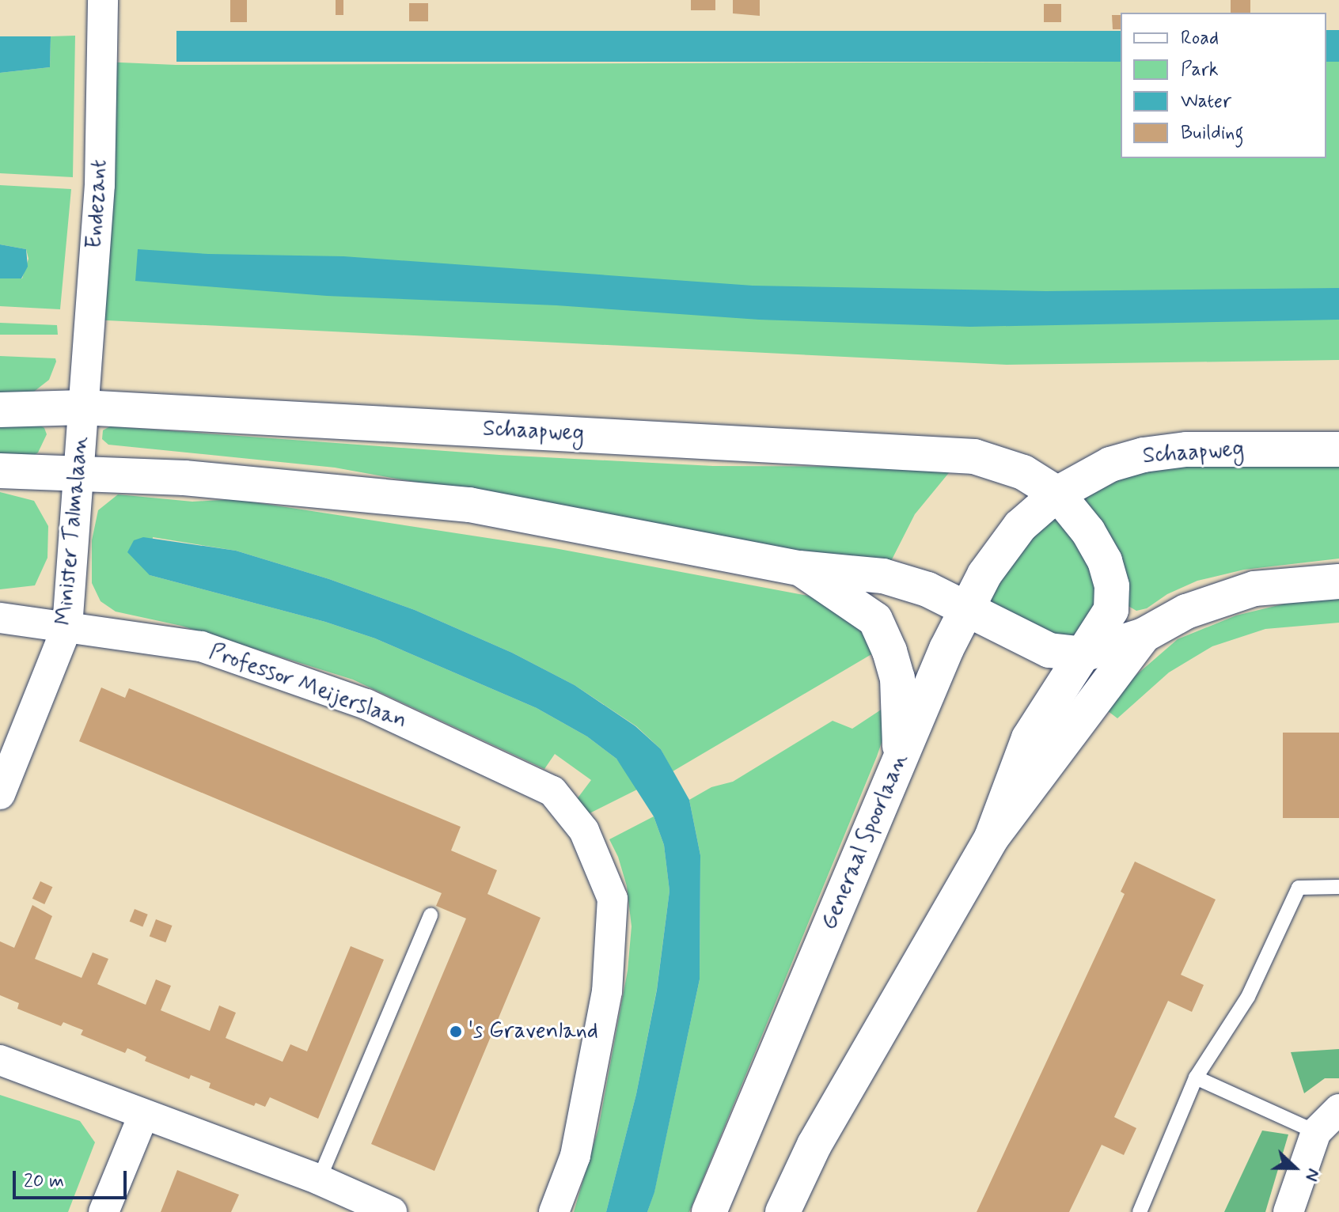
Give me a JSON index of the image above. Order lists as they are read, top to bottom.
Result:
{
  "streets": {
    "street": [
      "Endezant",
      "Schaapweg",
      "Minister Talmalaan",
      "Professor Meijerslaan",
      "Generaal Spoorlaan"
    ]
  },
  "crossings": [
    ["Endezant", "Schaapweg"],
    ["Endezant", "Minister Talmalaan"],
    ["Schaapweg", "Minister Talmalaan"],
    ["Schaapweg", "Generaal Spoorlaan"],
    ["Minister Talmalaan", "Professor Meijerslaan"]
  ],
  "places": ["'s Gravenland"],
  "legend": [
    "Road",
    "Park",
    "Water",
    "Building"
  ],
  "scale_bar": "20 m",
  "north": "right"
}
